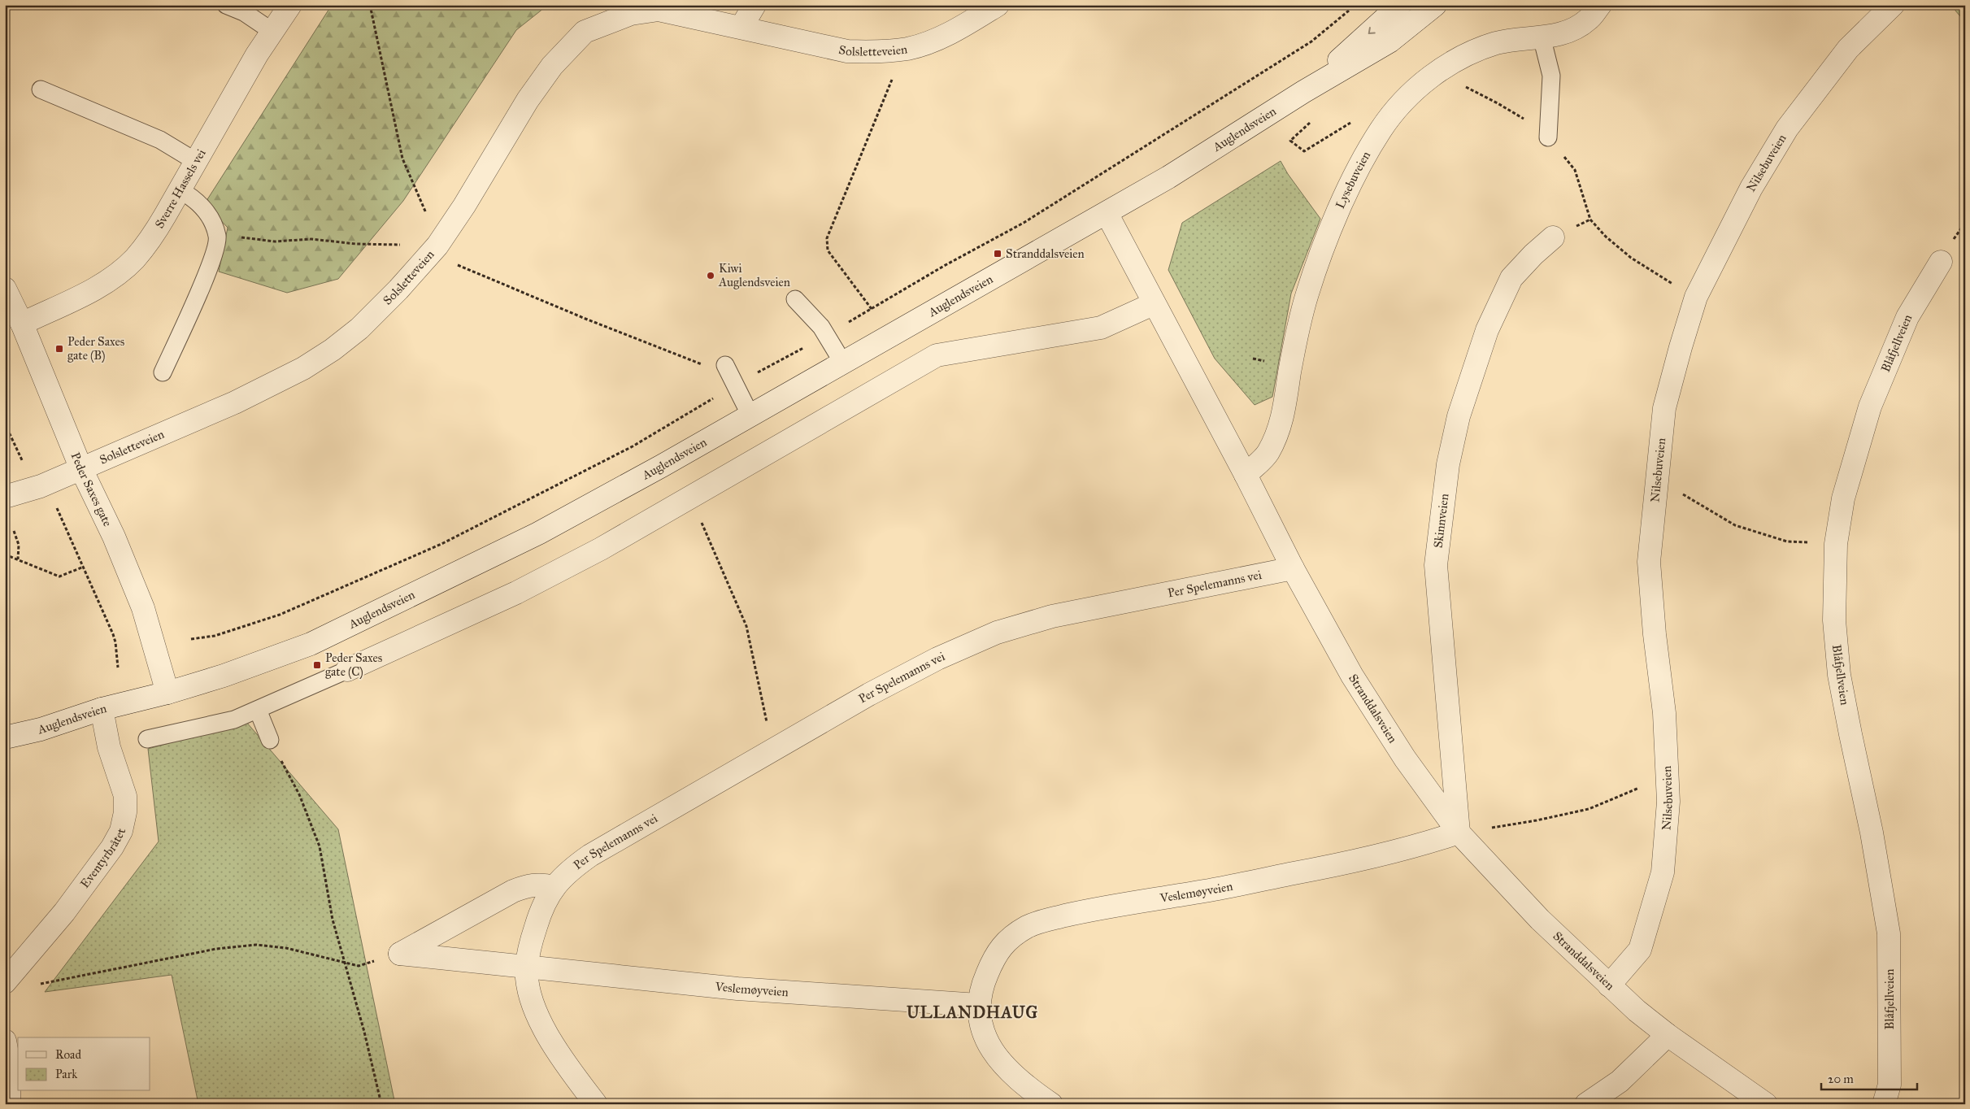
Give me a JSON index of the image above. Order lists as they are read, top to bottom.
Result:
{
  "streets": {
    "street": [
      "Solsletteveien",
      "Auglendsveien",
      "Nilsebuveien",
      "Lysebuveien",
      "Sverre Hassels vei",
      "Blåfjellveien",
      "Peder Saxes gate",
      "Skinnveien",
      "Per Spelemanns vei",
      "Stranddalsveien",
      "Eventyrbråtet",
      "Veslemøyveien"
    ]
  },
  "crossings": [
    ["Solsletteveien", "Peder Saxes gate"],
    ["Auglendsveien", "Peder Saxes gate"],
    ["Auglendsveien", "Stranddalsveien"],
    ["Auglendsveien", "Eventyrbråtet"],
    ["Nilsebuveien", "Stranddalsveien"],
    ["Lysebuveien", "Stranddalsveien"],
    ["Sverre Hassels vei", "Peder Saxes gate"],
    ["Skinnveien", "Stranddalsveien"],
    ["Skinnveien", "Veslemøyveien"],
    ["Per Spelemanns vei", "Stranddalsveien"],
    ["Per Spelemanns vei", "Veslemøyveien"],
    ["Stranddalsveien", "Veslemøyveien"]
  ],
  "districts": ["ULLANDHAUG"],
  "places": {
    "transit": ["Stranddalsveien", "Peder Saxes gate (B)", "Peder Saxes gate (C)"],
    "other": ["Kiwi Auglendsveien"]
  },
  "legend": ["Road", "Park"],
  "scale_bar": "20 m"
}
